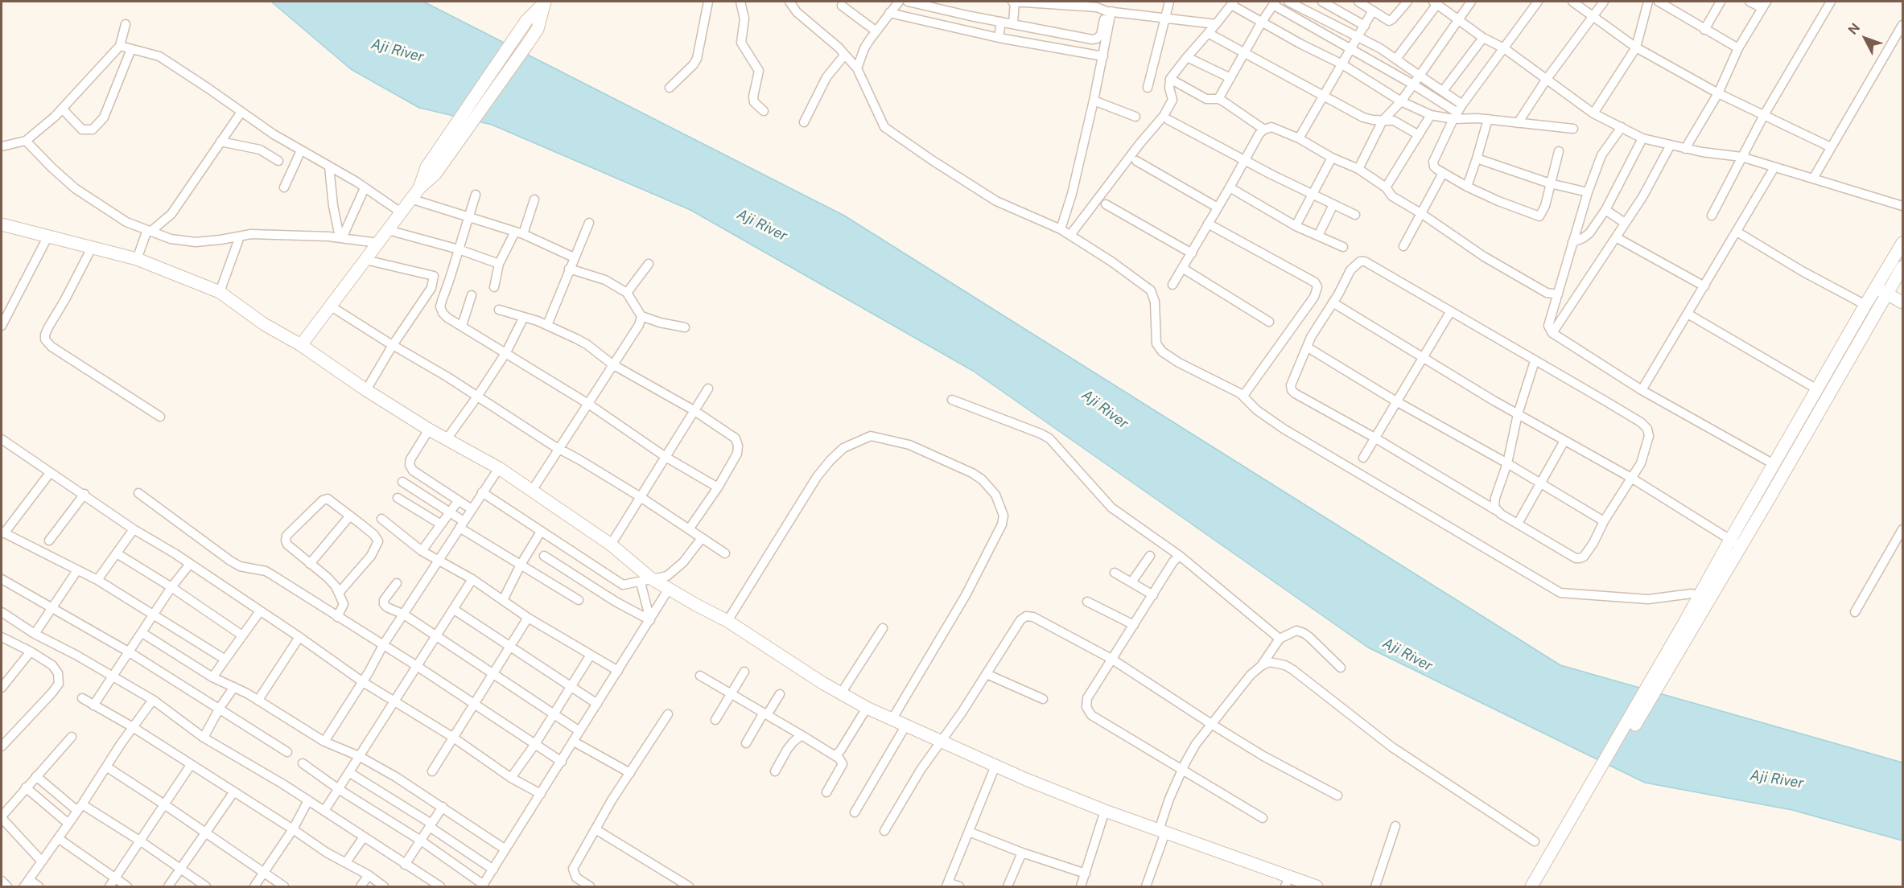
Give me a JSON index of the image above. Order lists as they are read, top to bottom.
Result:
{
  "water": ["Aji River"],
  "north": "top left"
}
